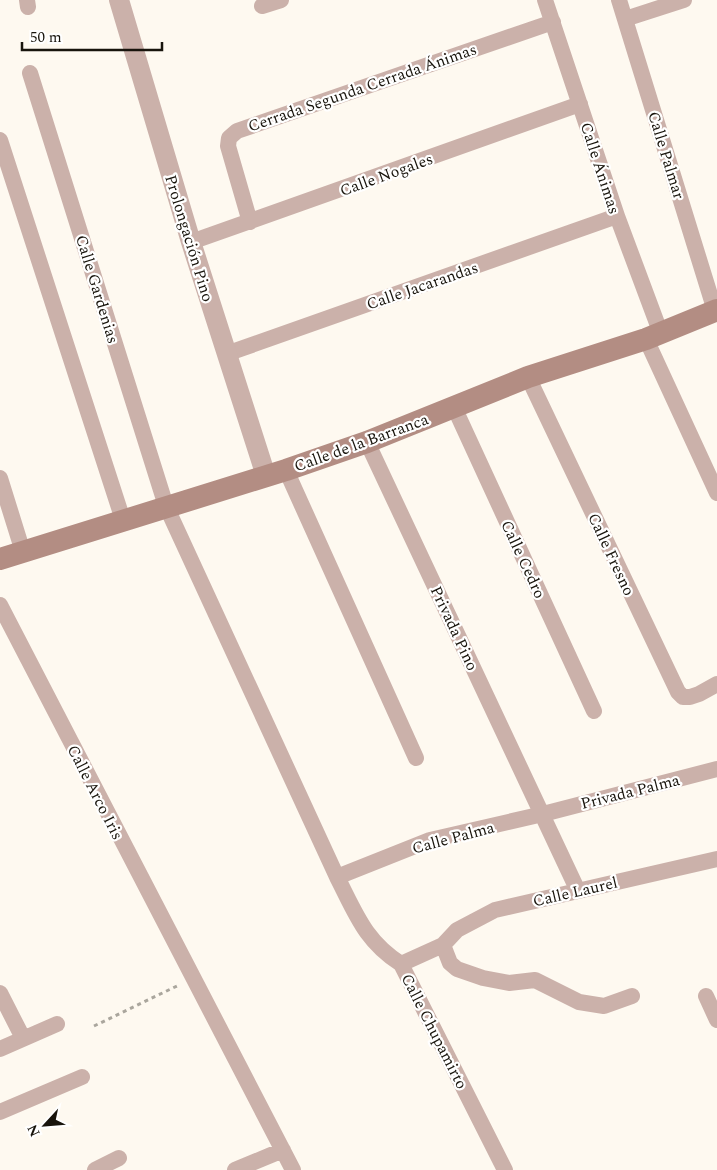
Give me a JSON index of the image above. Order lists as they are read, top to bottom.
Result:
{
  "streets": {
    "main road": ["Calle de la Barranca"],
    "street": [
      "Cerrada Segunda Cerrada Ánimas",
      "Calle Palmar",
      "Calle Ánimas",
      "Calle Nogales",
      "Prolongación Pino",
      "Calle Jacarandas",
      "Calle Gardenias",
      "Calle Fresno",
      "Calle Cedro",
      "Privada Pino",
      "Privada Palma",
      "Calle Arco Iris",
      "Calle Palma",
      "Calle Laurel",
      "Calle Chupamirto"
    ]
  },
  "crossings": [
    ["Cerrada Segunda Cerrada Ánimas", "Calle Ánimas"],
    ["Cerrada Segunda Cerrada Ánimas", "Calle Nogales"],
    ["Calle Palmar", "Calle de la Barranca"],
    ["Calle Ánimas", "Calle Nogales"],
    ["Calle Ánimas", "Calle Jacarandas"],
    ["Calle Ánimas", "Calle de la Barranca"],
    ["Calle Nogales", "Prolongación Pino"],
    ["Prolongación Pino", "Calle Jacarandas"],
    ["Prolongación Pino", "Calle de la Barranca"],
    ["Calle Gardenias", "Calle de la Barranca"],
    ["Calle Gardenias", "Calle Palma"],
    ["Calle Gardenias", "Calle Chupamirto"],
    ["Calle de la Barranca", "Calle Fresno"],
    ["Calle de la Barranca", "Calle Cedro"],
    ["Calle de la Barranca", "Privada Pino"],
    ["Privada Pino", "Privada Palma"],
    ["Privada Pino", "Calle Palma"],
    ["Privada Pino", "Calle Laurel"],
    ["Privada Palma", "Calle Palma"],
    ["Calle Palma", "Calle Chupamirto"],
    ["Calle Laurel", "Calle Chupamirto"]
  ],
  "scale_bar": "50 m",
  "north": "bottom left"
}
